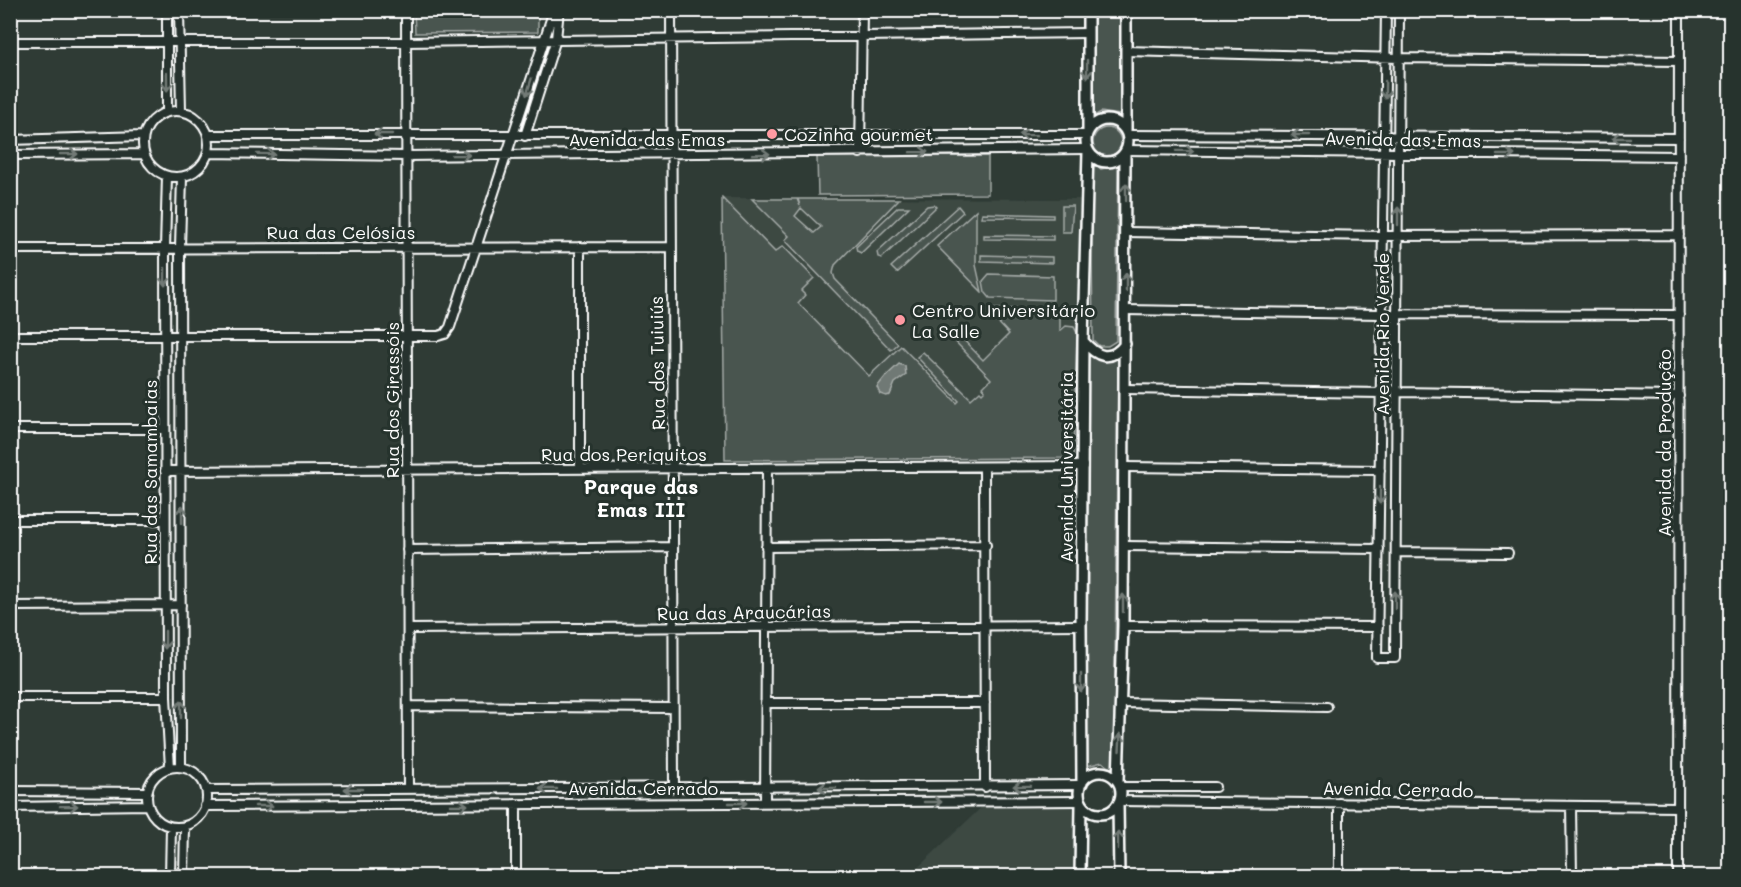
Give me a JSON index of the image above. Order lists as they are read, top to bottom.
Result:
{
  "streets": {
    "main road": ["Avenida Universitária"],
    "street": [
      "Avenida das Emas",
      "Rua das Celósias",
      "Avenida Rio Verde",
      "Rua dos Tuiuiús",
      "Rua dos Girassóis",
      "Avenida da Produção",
      "Rua dos Periquitos",
      "Rua das Samambaias",
      "Rua das Araucárias",
      "Avenida Cerrado"
    ]
  },
  "crossings": [
    ["Avenida das Emas", "Avenida Rio Verde"],
    ["Avenida das Emas", "Rua dos Tuiuiús"],
    ["Avenida das Emas", "Rua dos Girassóis"],
    ["Avenida das Emas", "Avenida da Produção"],
    ["Avenida das Emas", "Avenida Universitária"],
    ["Avenida das Emas", "Rua das Samambaias"],
    ["Rua das Celósias", "Rua dos Tuiuiús"],
    ["Rua das Celósias", "Rua dos Girassóis"],
    ["Rua das Celósias", "Rua das Samambaias"],
    ["Rua dos Tuiuiús", "Rua dos Periquitos"],
    ["Rua dos Tuiuiús", "Rua das Araucárias"],
    ["Rua dos Tuiuiús", "Avenida Cerrado"],
    ["Rua dos Girassóis", "Rua dos Periquitos"],
    ["Rua dos Girassóis", "Rua das Araucárias"],
    ["Rua dos Girassóis", "Avenida Cerrado"],
    ["Avenida da Produção", "Avenida Cerrado"],
    ["Rua dos Periquitos", "Avenida Universitária"],
    ["Rua dos Periquitos", "Rua das Samambaias"],
    ["Avenida Universitária", "Rua das Araucárias"],
    ["Avenida Universitária", "Avenida Cerrado"],
    ["Rua das Samambaias", "Avenida Cerrado"]
  ],
  "districts": ["Parque das Emas III"],
  "places": ["Cozinha gourmet", "Centro Universitário La Salle"]
}
